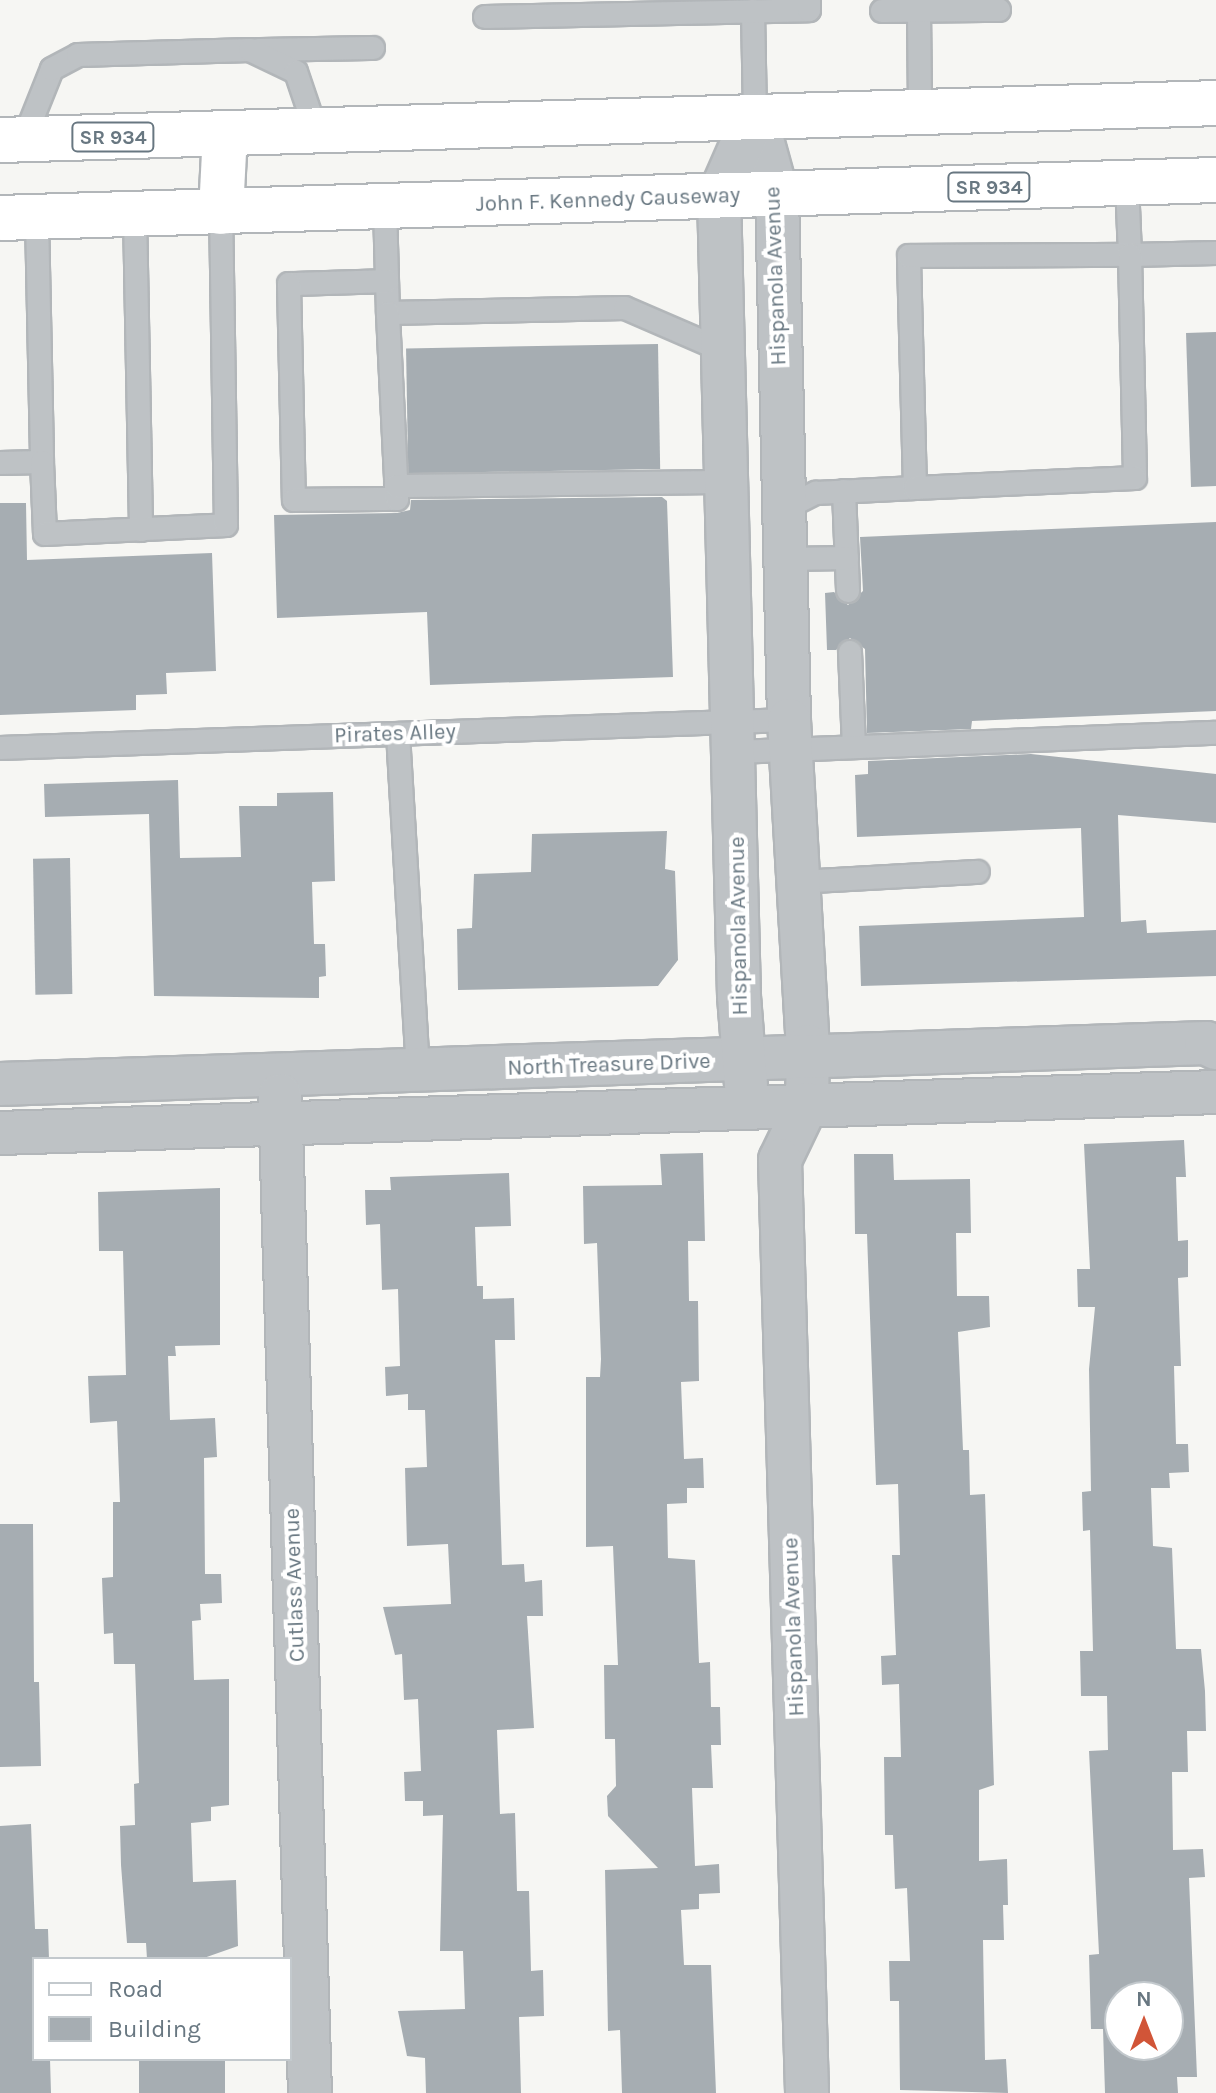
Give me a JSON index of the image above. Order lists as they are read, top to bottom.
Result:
{
  "streets": {
    "main road": ["SR 934", "John F. Kennedy Causeway"],
    "street": ["Hispanola Avenue", "North Treasure Drive", "Cutlass Avenue"],
    "lane": ["Pirates Alley"]
  },
  "crossings": [
    ["SR 934", "Hispanola Avenue"],
    ["John F. Kennedy Causeway", "Hispanola Avenue"],
    ["Hispanola Avenue", "Pirates Alley"],
    ["Hispanola Avenue", "North Treasure Drive"],
    ["North Treasure Drive", "Cutlass Avenue"]
  ],
  "legend": ["Road", "Building"],
  "north": "top"
}
